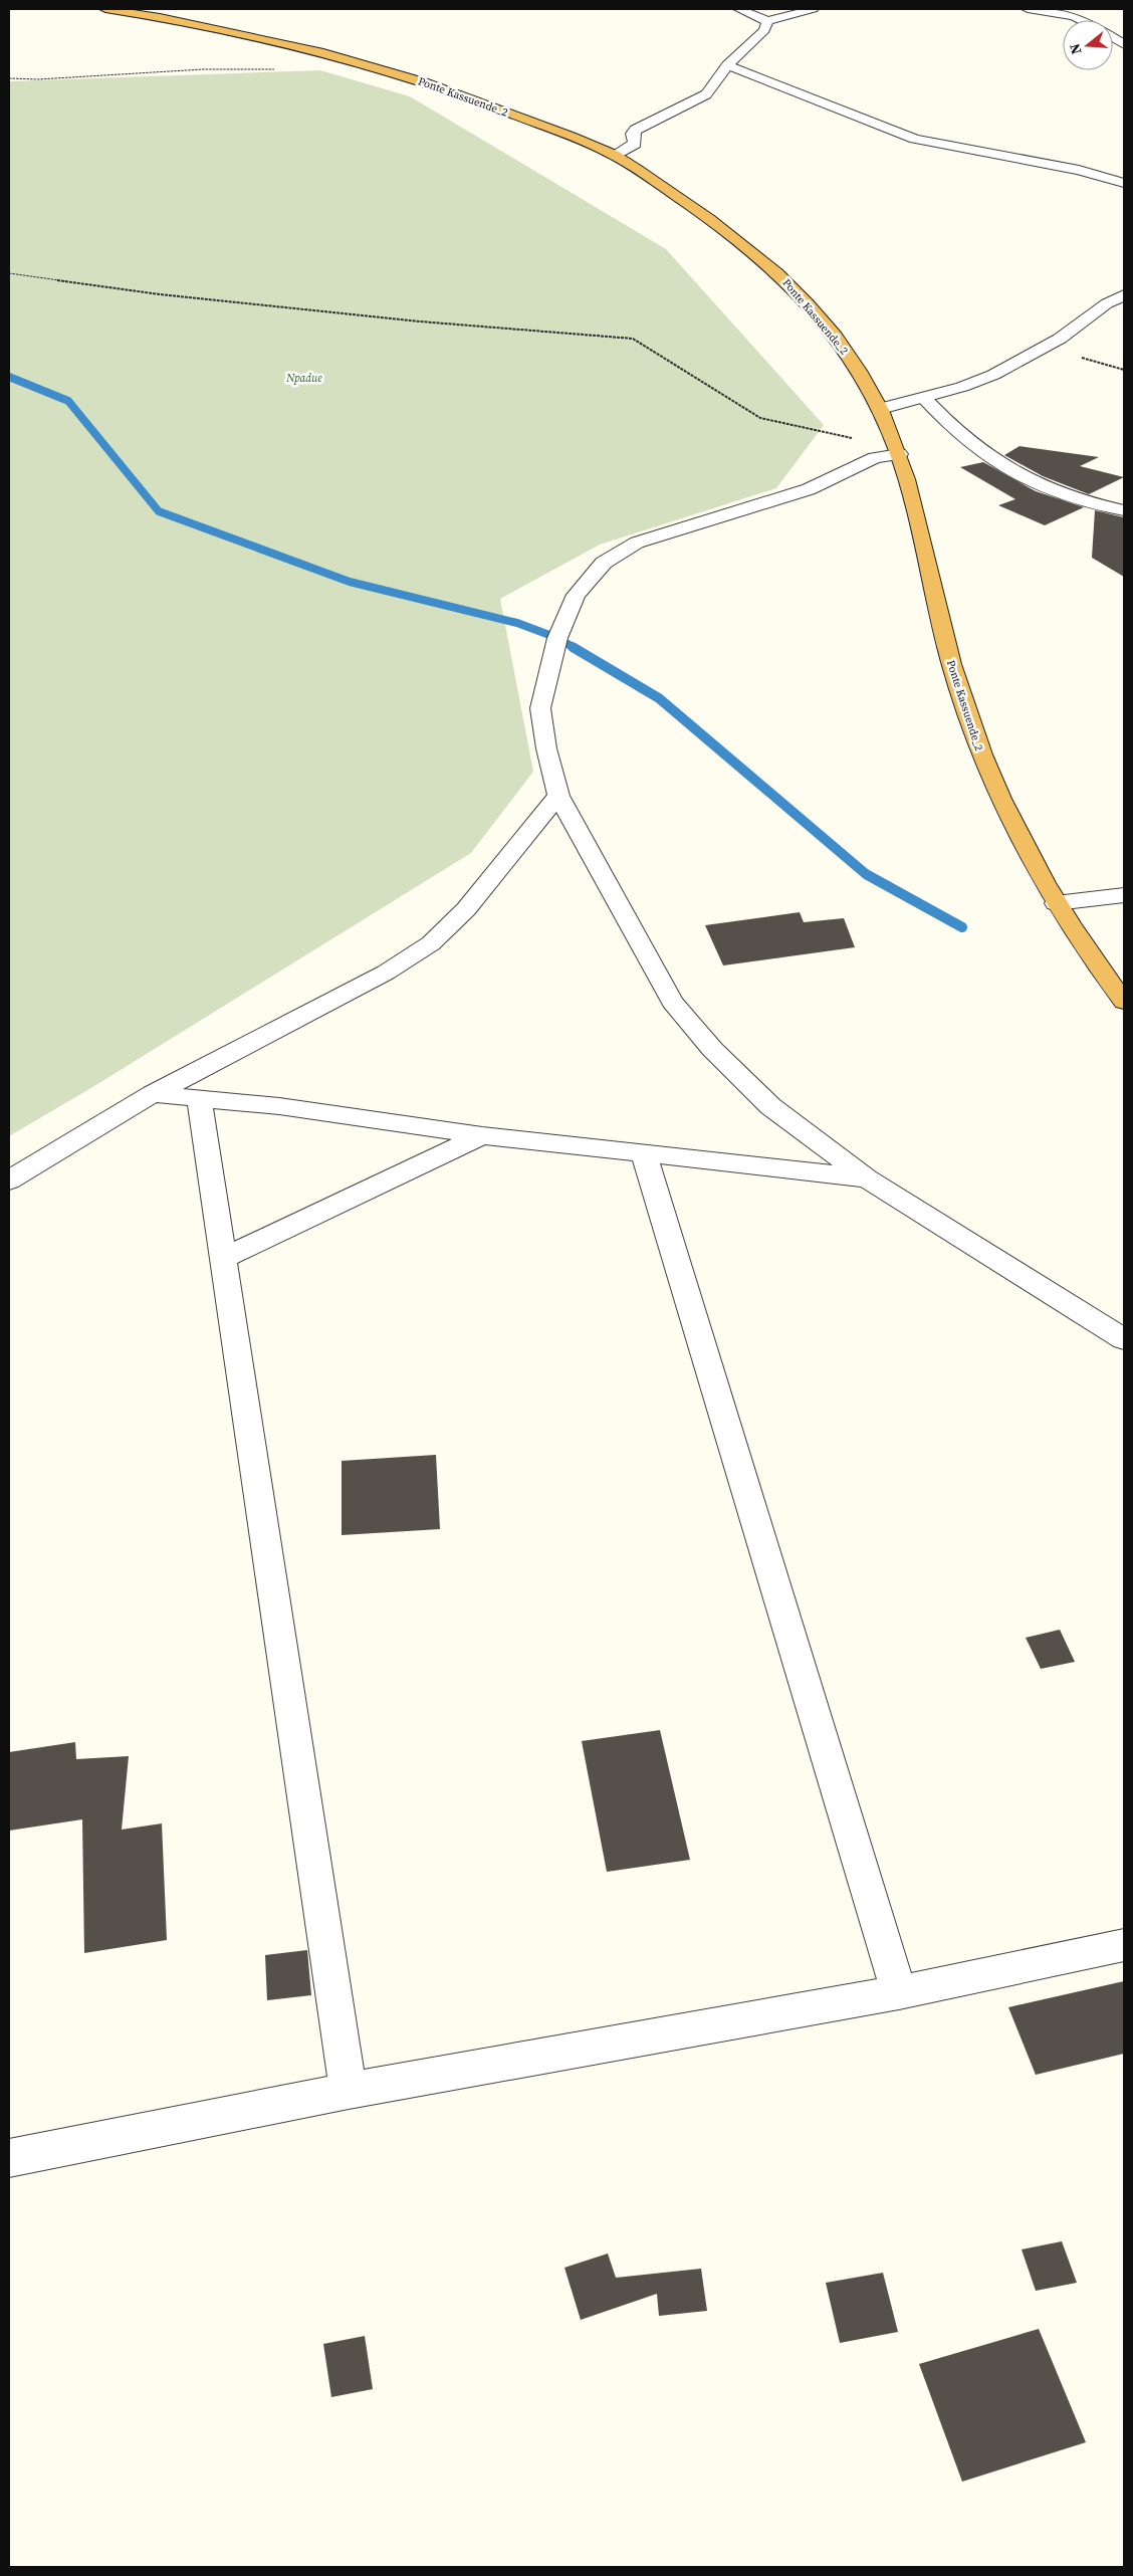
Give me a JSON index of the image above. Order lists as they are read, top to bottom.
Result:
{
  "streets": {
    "highway": ["Ponte Kassuende_2"]
  },
  "parks": ["Npadue"],
  "north": "left"
}
